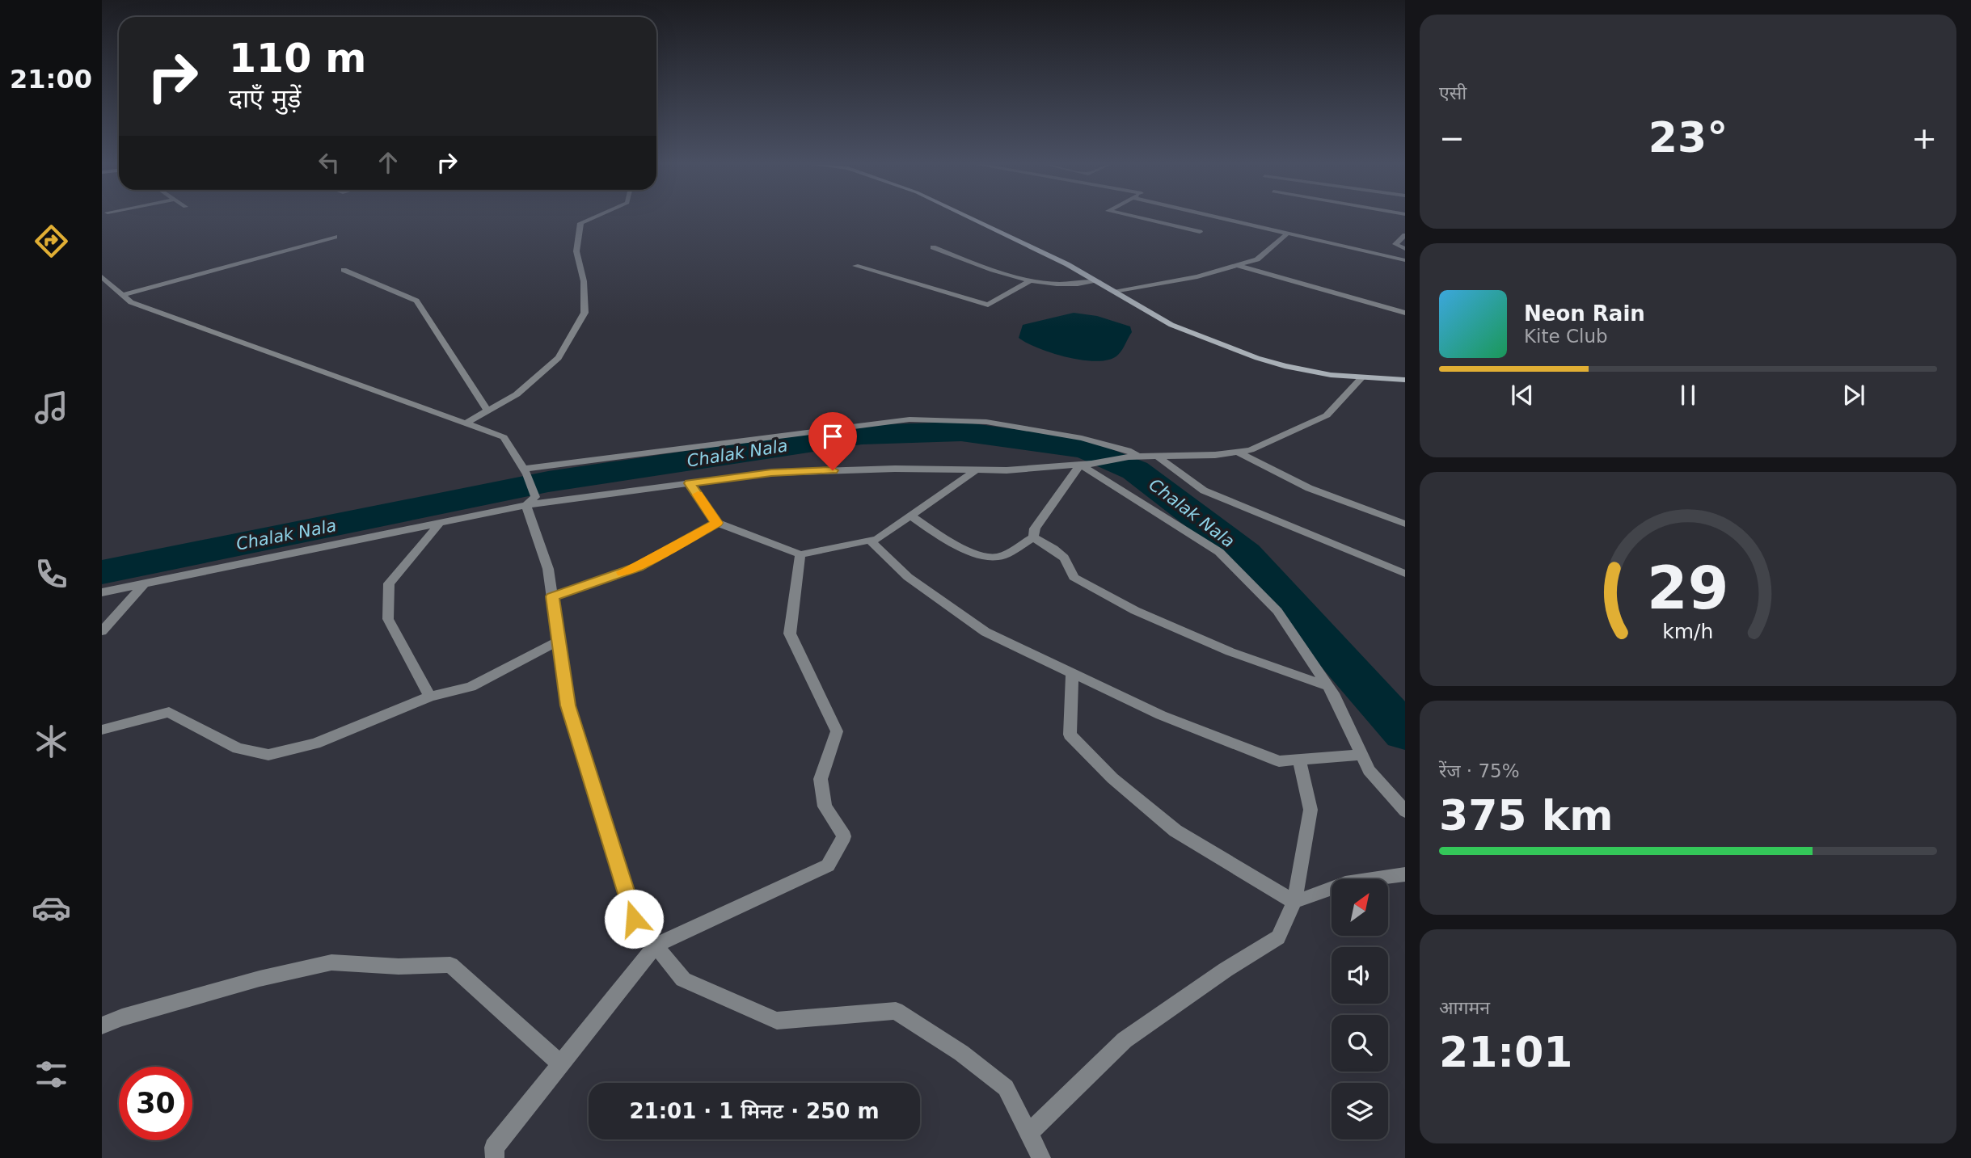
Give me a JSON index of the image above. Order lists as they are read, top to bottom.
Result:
{
  "water": ["Chalak Nala"],
  "north": "top right",
  "page": {
    "tabs": "21:00",
    "tile": [
      "एसी",
      ["रेंज · 75%", "375 km"],
      ["आगमन", "21:01"]
    ],
    "turn": ["110 m", "दाएँ मुड़ें"],
    "heat": ["−", "23°", "+"],
    "song": ["Neon Rain", "Kite Club"],
    "limit": "30",
    "trip": "21:01 · 1 मिनट · 250 m",
    "gauge": ["29", "km/h"]
  }
}
